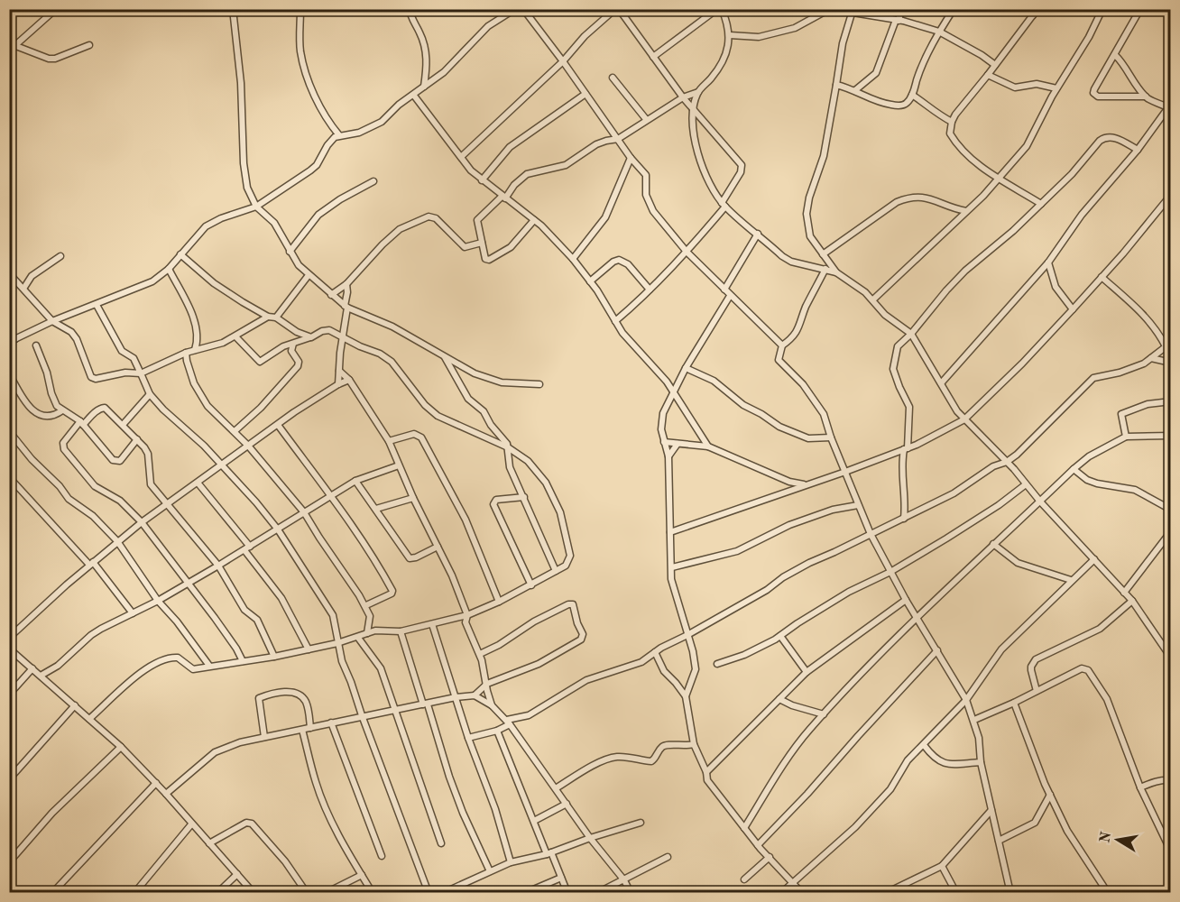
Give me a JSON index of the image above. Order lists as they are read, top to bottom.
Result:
{
  "north": "left"
}
